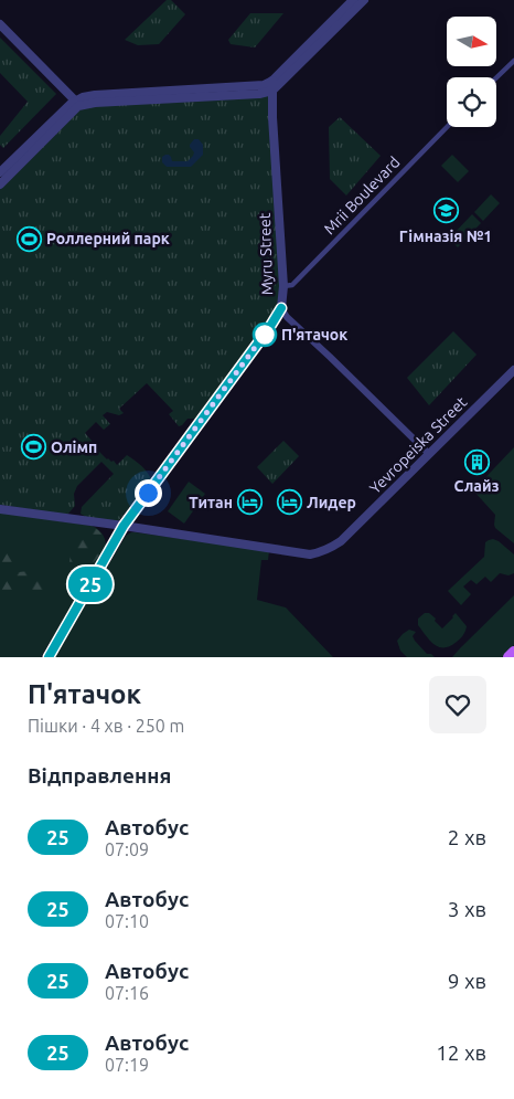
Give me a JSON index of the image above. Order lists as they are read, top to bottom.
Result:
{
  "streets": {
    "street": ["Mrii Boulevard", "Myru Street", "Yevropeiska Street"]
  },
  "crossings": [
    ["Mrii Boulevard", "Myru Street"],
    ["Myru Street", "Yevropeiska Street"]
  ],
  "places": {
    "school or university": ["Гімназія №1"],
    "sports": ["Роллерний парк", "Олімп"],
    "other": ["П'ятачок"],
    "building": ["Слайз"],
    "hotel": ["Титан", "Лидер"]
  },
  "lines": ["bus line 25"],
  "north": "right",
  "page": {
    "on_map": "25",
    "heading": [
      ["П'ятачок", "Пішки · 4 хв · 250 m"],
      "Відправлення"
    ],
    "list": [
      {
        "mark": "25",
        "name": "Автобус",
        "note": "07:09",
        "value": "2 хв"
      },
      {
        "mark": "25",
        "name": "Автобус",
        "note": "07:10",
        "value": "3 хв"
      },
      {
        "mark": "25",
        "name": "Автобус",
        "note": "07:16",
        "value": "9 хв"
      },
      {
        "mark": "25",
        "name": "Автобус",
        "note": "07:19",
        "value": "12 хв"
      }
    ]
  }
}
